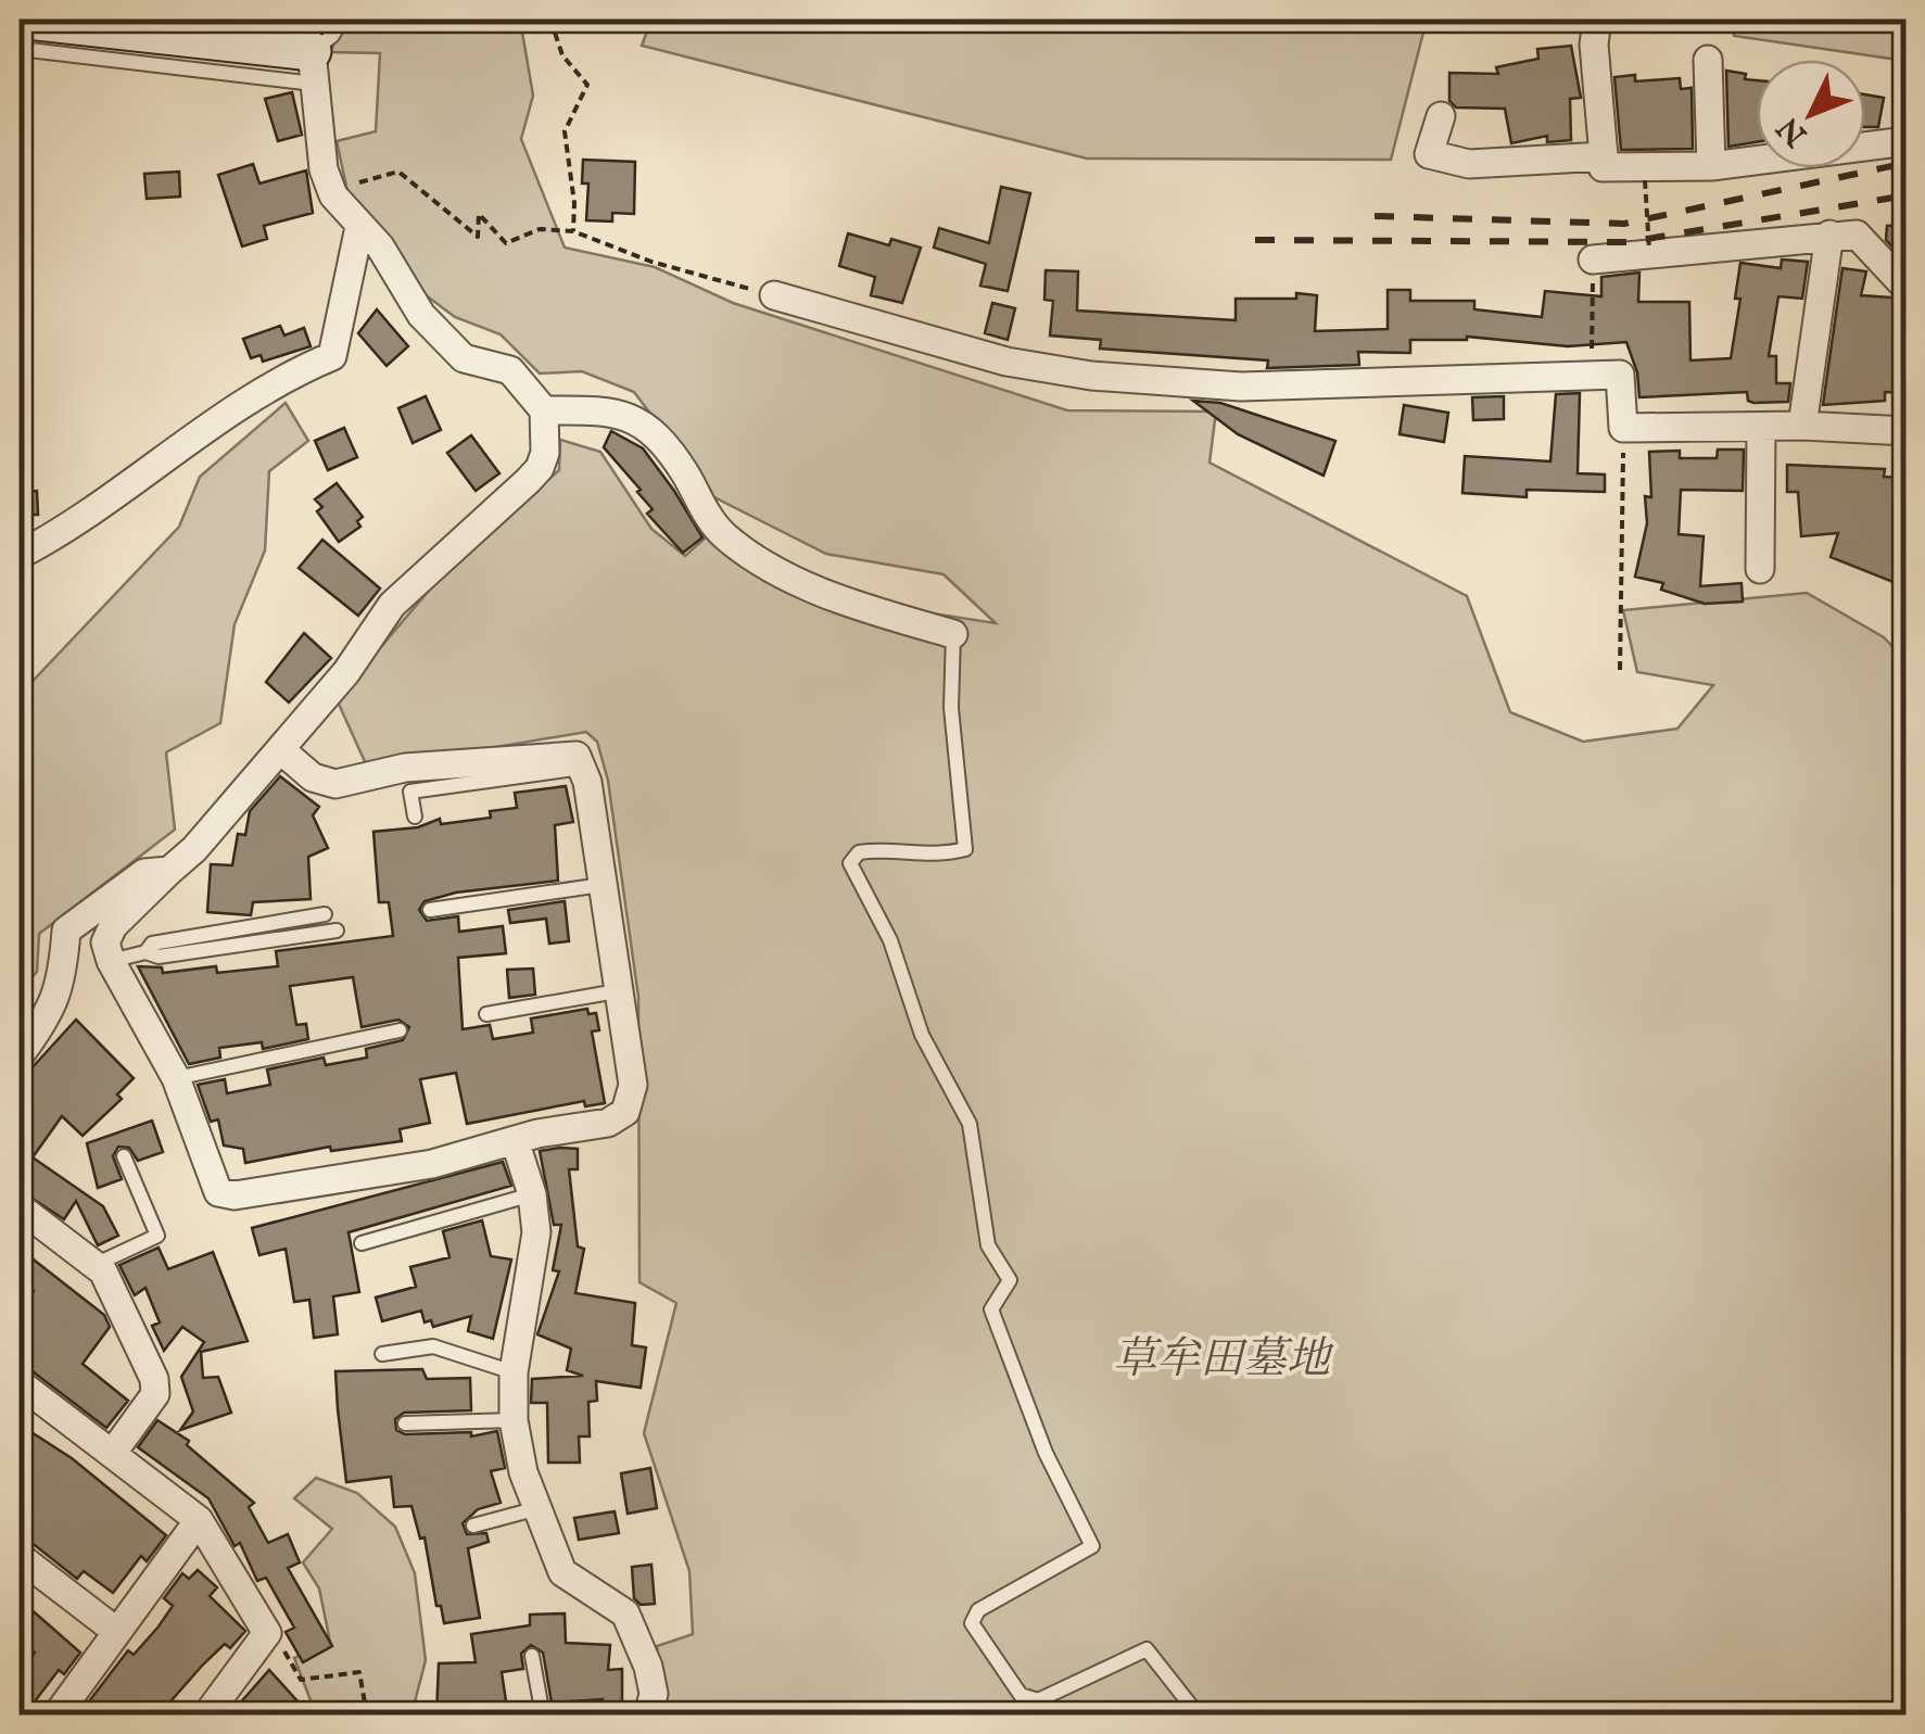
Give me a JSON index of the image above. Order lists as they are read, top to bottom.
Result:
{
  "parks": ["草牟田墓地"],
  "north": "bottom left"
}
